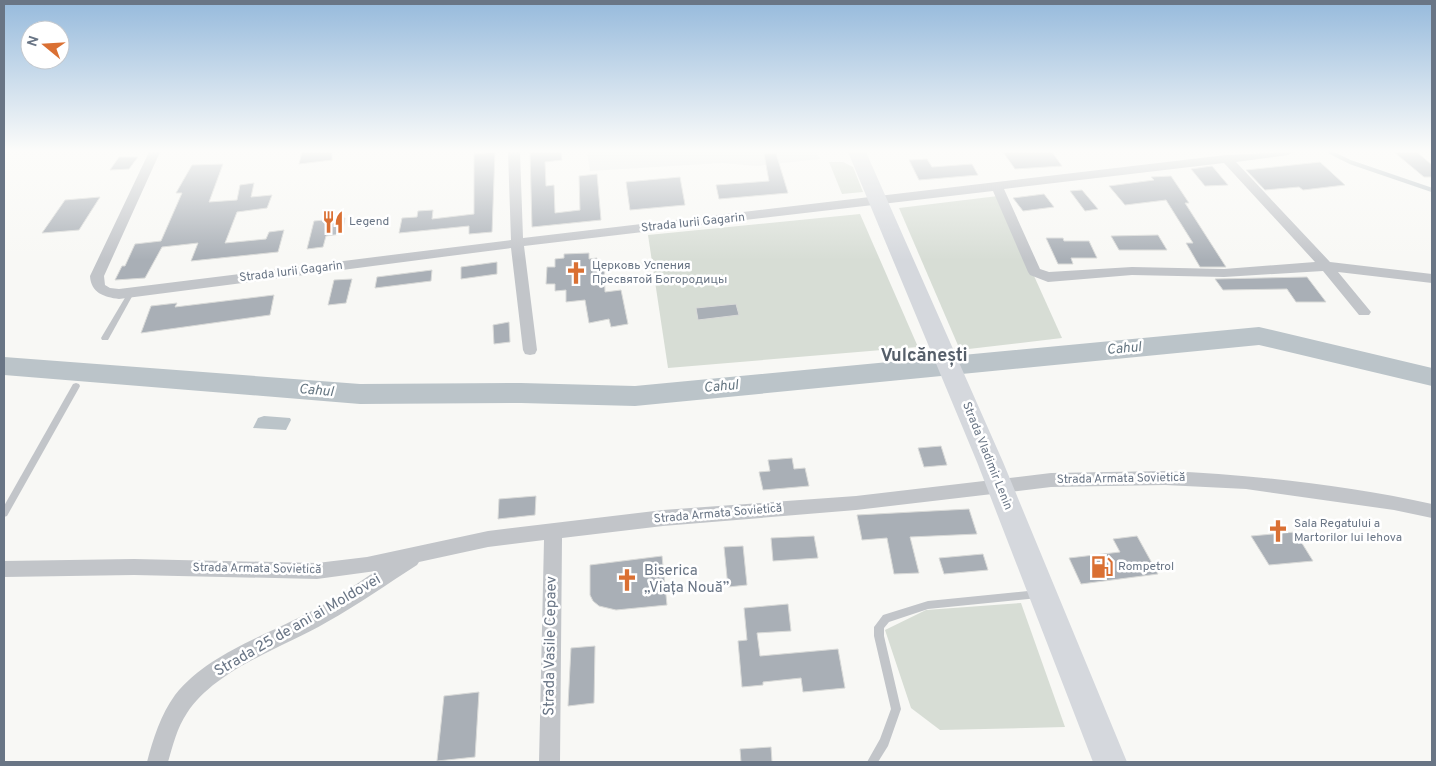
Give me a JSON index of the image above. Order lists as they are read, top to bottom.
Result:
{
  "streets": {
    "main road": ["Strada Vladimir Lenin"],
    "street": [
      "Strada Iurii Gagarin",
      "Strada Armata Sovietică",
      "Strada 25 de ani ai Moldovei",
      "Strada Vasile Cepaev"
    ]
  },
  "crossings": [
    ["Strada Iurii Gagarin", "Strada Vladimir Lenin"],
    ["Strada Vladimir Lenin", "Strada Armata Sovietică"],
    ["Strada Armata Sovietică", "Strada 25 de ani ai Moldovei"],
    ["Strada Armata Sovietică", "Strada Vasile Cepaev"]
  ],
  "districts": ["Vulcănești"],
  "water": ["Cahul"],
  "places": {
    "restaurant": ["Legend"],
    "church": ["Церковь Успения Пресвятой Богородицы", "Sala Regatului a Martorilor lui Iehova", "Biserica „Viața Nouă”"],
    "fuel station": ["Rompetrol"]
  },
  "north": "left"
}
